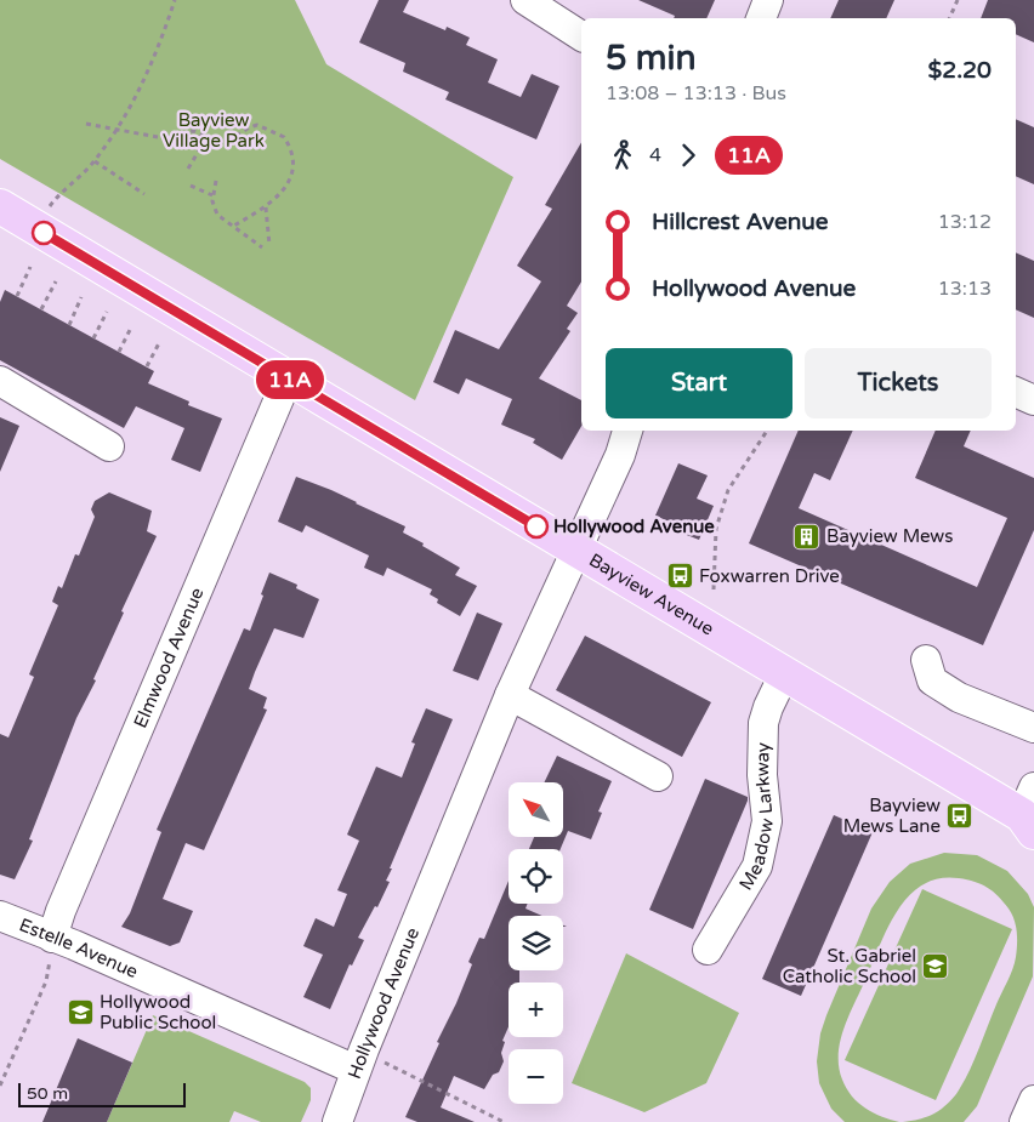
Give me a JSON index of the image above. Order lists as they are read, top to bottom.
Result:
{
  "streets": {
    "main road": ["Bayview Avenue"],
    "street": [
      "Elmwood Avenue",
      "Meadow Larkway",
      "Estelle Avenue",
      "Hollywood Avenue"
    ]
  },
  "crossings": [
    ["Bayview Avenue", "Elmwood Avenue"],
    ["Bayview Avenue", "Meadow Larkway"],
    ["Bayview Avenue", "Hollywood Avenue"],
    ["Elmwood Avenue", "Estelle Avenue"],
    ["Estelle Avenue", "Hollywood Avenue"]
  ],
  "parks": ["Bayview Village Park"],
  "places": {
    "other": ["Hollywood Avenue"],
    "building": ["Bayview Mews"],
    "bus stop": ["Foxwarren Drive", "Bayview Mews Lane"],
    "school or university": ["St. Gabriel Catholic School", "Hollywood Public School"]
  },
  "lines": ["bus line 11A"],
  "scale_bar": "50 m",
  "north": "top left",
  "page": {
    "on_map": "11A",
    "heading": ["5 min", "13:08 – 13:13 · Bus", "$2.20"],
    "legs": ["4", "11A"],
    "list": [
      {
        "name": "Hillcrest Avenue",
        "value": "13:12"
      },
      {
        "name": "Hollywood Avenue",
        "value": "13:13"
      }
    ],
    "buttons": ["Start", "Tickets"],
    "map_buttons": ["+", "−"],
    "scale": "50 m"
  }
}
